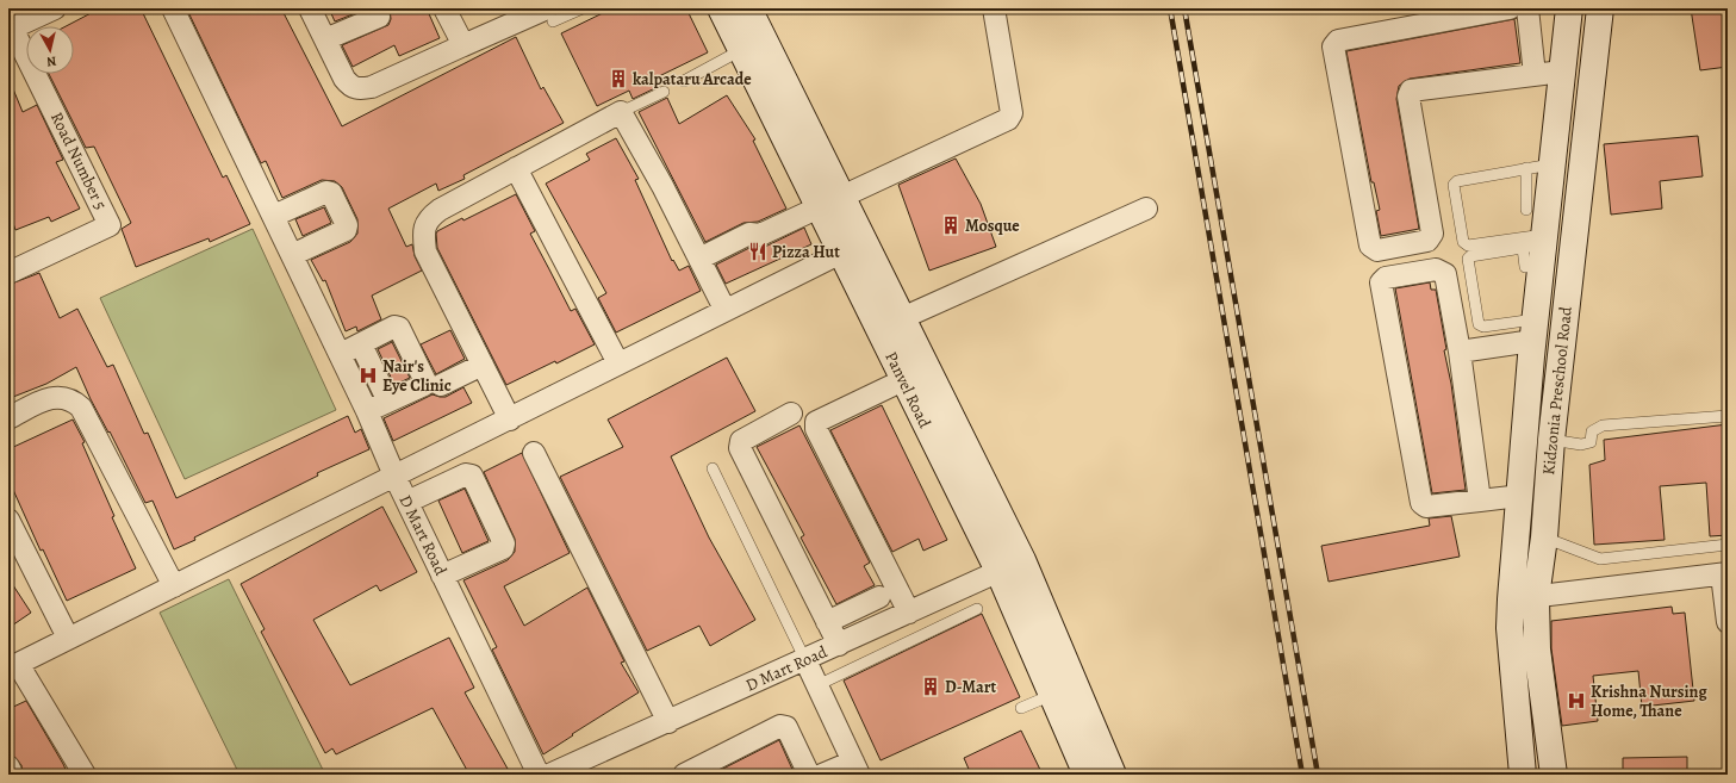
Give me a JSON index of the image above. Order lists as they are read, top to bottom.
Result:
{
  "streets": {
    "street": [
      "Road Number 5",
      "Panvel Road",
      "Kidzonia Preschool Road",
      "D Mart Road"
    ]
  },
  "crossings": [
    ["Panvel Road", "D Mart Road"]
  ],
  "places": {
    "building": ["kalpataru Arcade", "Mosque", "D-Mart"],
    "restaurant": ["Pizza Hut"],
    "hospital": ["Nair's Eye Clinic", "Krishna Nursing Home, Thane"]
  },
  "north": "bottom"
}
